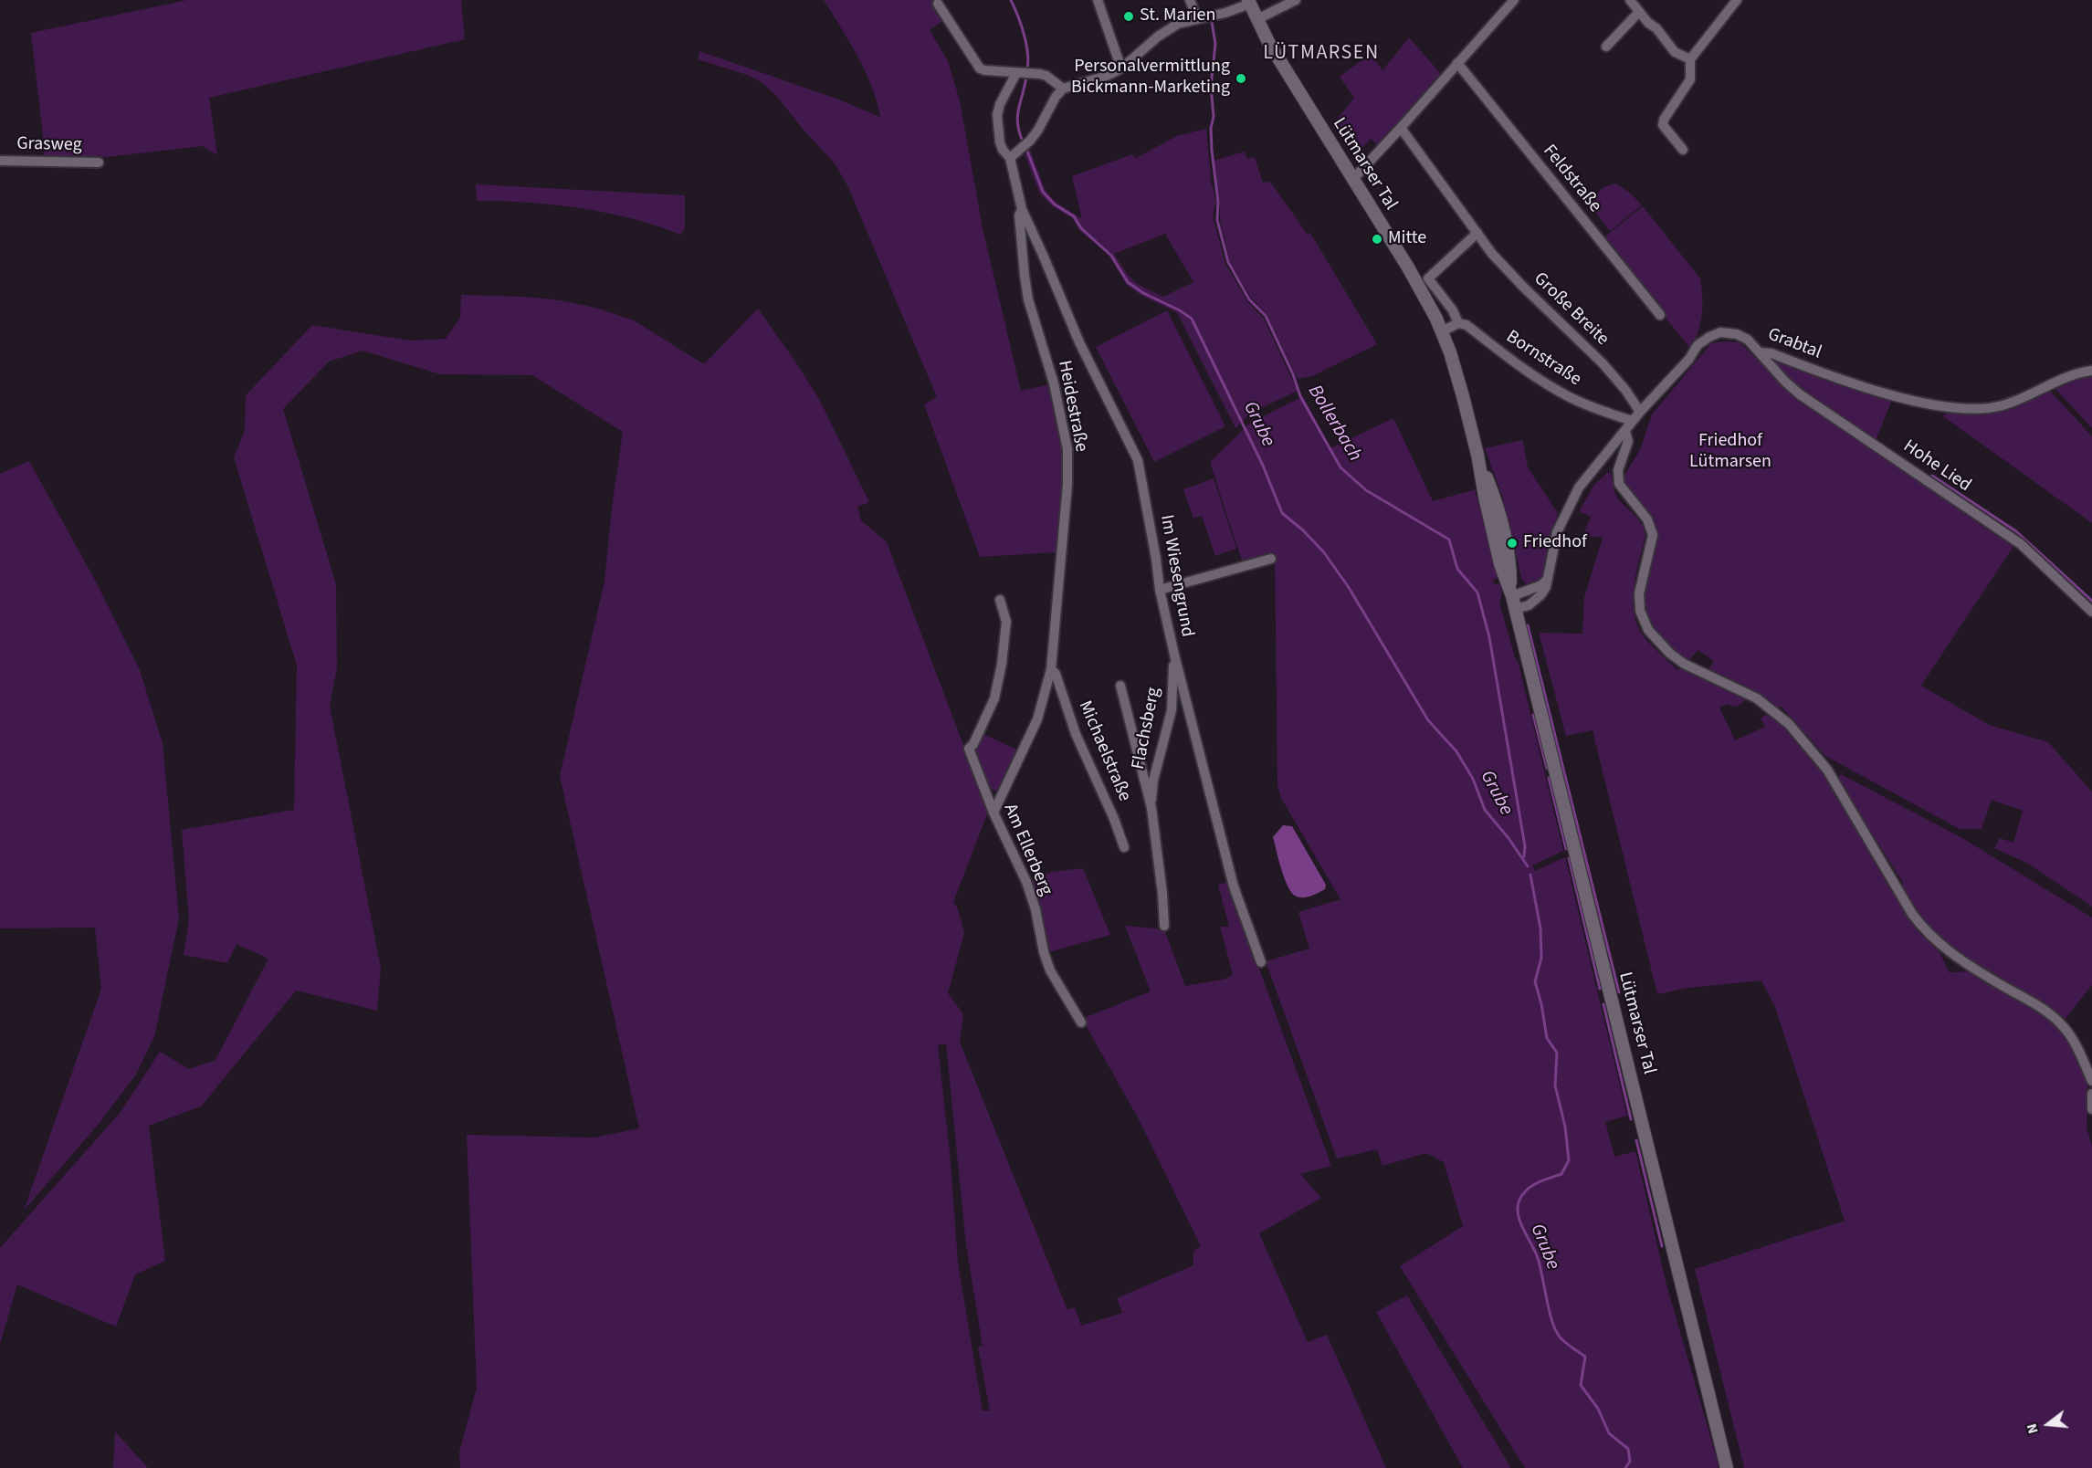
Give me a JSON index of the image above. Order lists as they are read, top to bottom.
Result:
{
  "streets": {
    "main road": ["Lütmarser Tal"],
    "street": [
      "Grasweg",
      "Feldstraße",
      "Große Breite",
      "Grabtal",
      "Bornstraße",
      "Heidestraße",
      "Hohe Lied",
      "Im Wiesengrund",
      "Flachsberg",
      "Michaelstraße",
      "Am Ellerberg"
    ]
  },
  "crossings": [
    ["Lütmarser Tal", "Grabtal"],
    ["Große Breite", "Grabtal"],
    ["Grabtal", "Bornstraße"],
    ["Grabtal", "Hohe Lied"],
    ["Heidestraße", "Im Wiesengrund"],
    ["Heidestraße", "Michaelstraße"],
    ["Heidestraße", "Am Ellerberg"],
    ["Im Wiesengrund", "Flachsberg"]
  ],
  "districts": ["LÜTMARSEN"],
  "water": ["Bollerbach", "Grube"],
  "parks": ["Friedhof Lütmarsen"],
  "places": [
    "St. Marien",
    "Personalvermittlung Bickmann-Marketing",
    "Mitte",
    "Friedhof"
  ],
  "north": "left"
}
